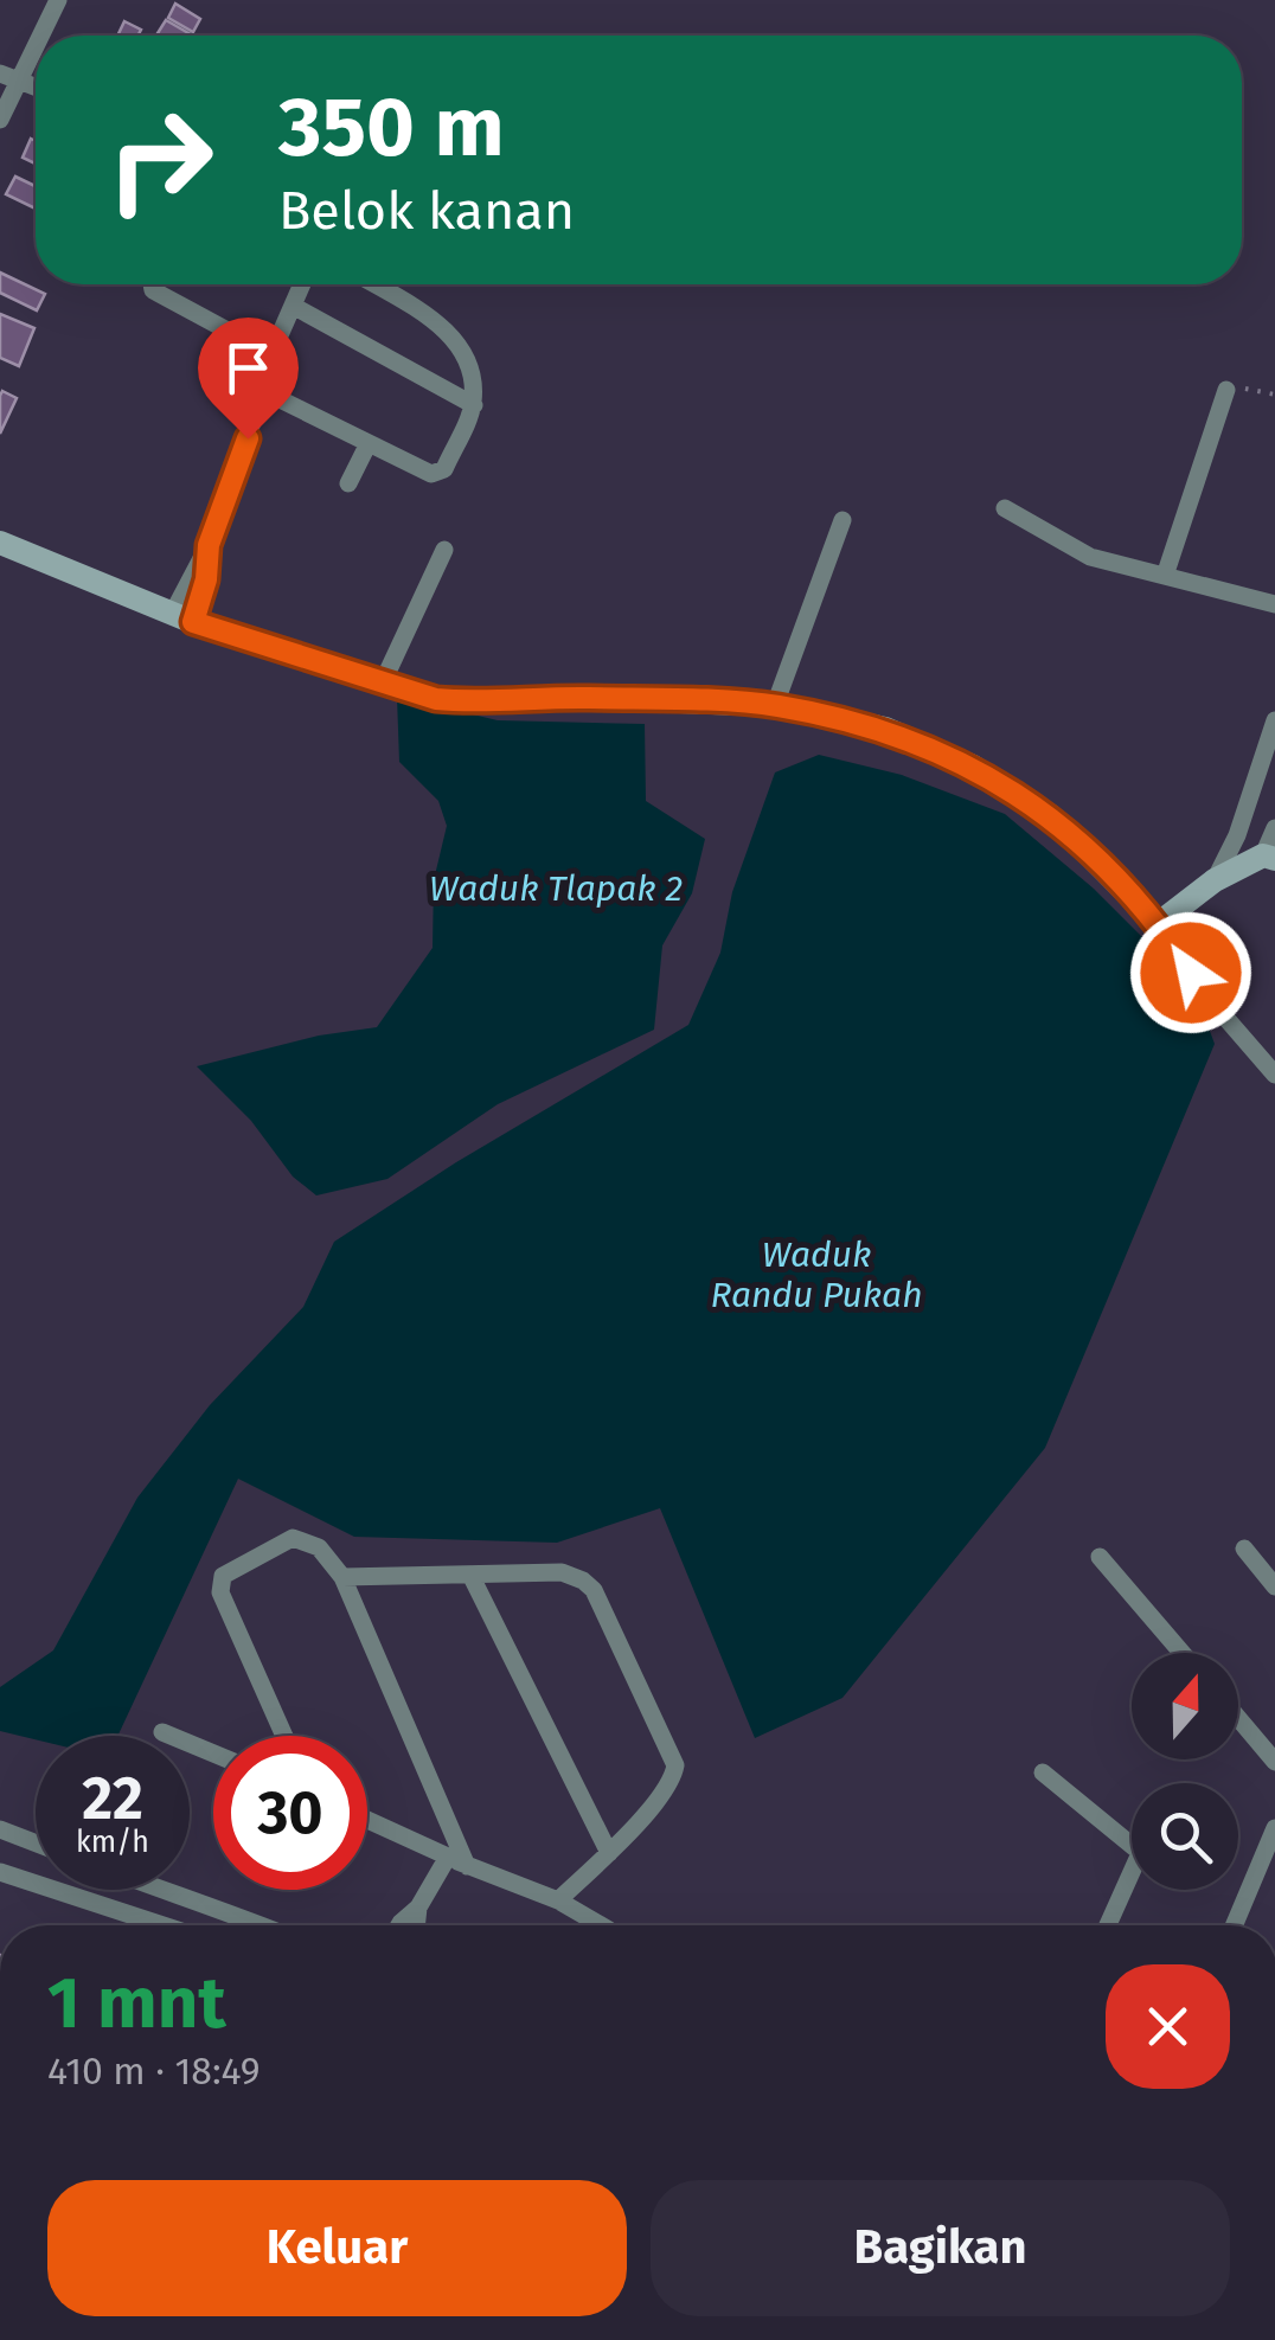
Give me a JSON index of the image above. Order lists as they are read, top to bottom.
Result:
{
  "water": ["Waduk Tlapak 2", "Waduk Randu Pukah"],
  "north": "top",
  "page": {
    "turn": ["350 m", "Belok kanan"],
    "speed": "22 km/h",
    "limit": "30",
    "heading": ["1 mnt", "410 m · 18:49"],
    "buttons": ["Keluar", "Bagikan"]
  }
}
